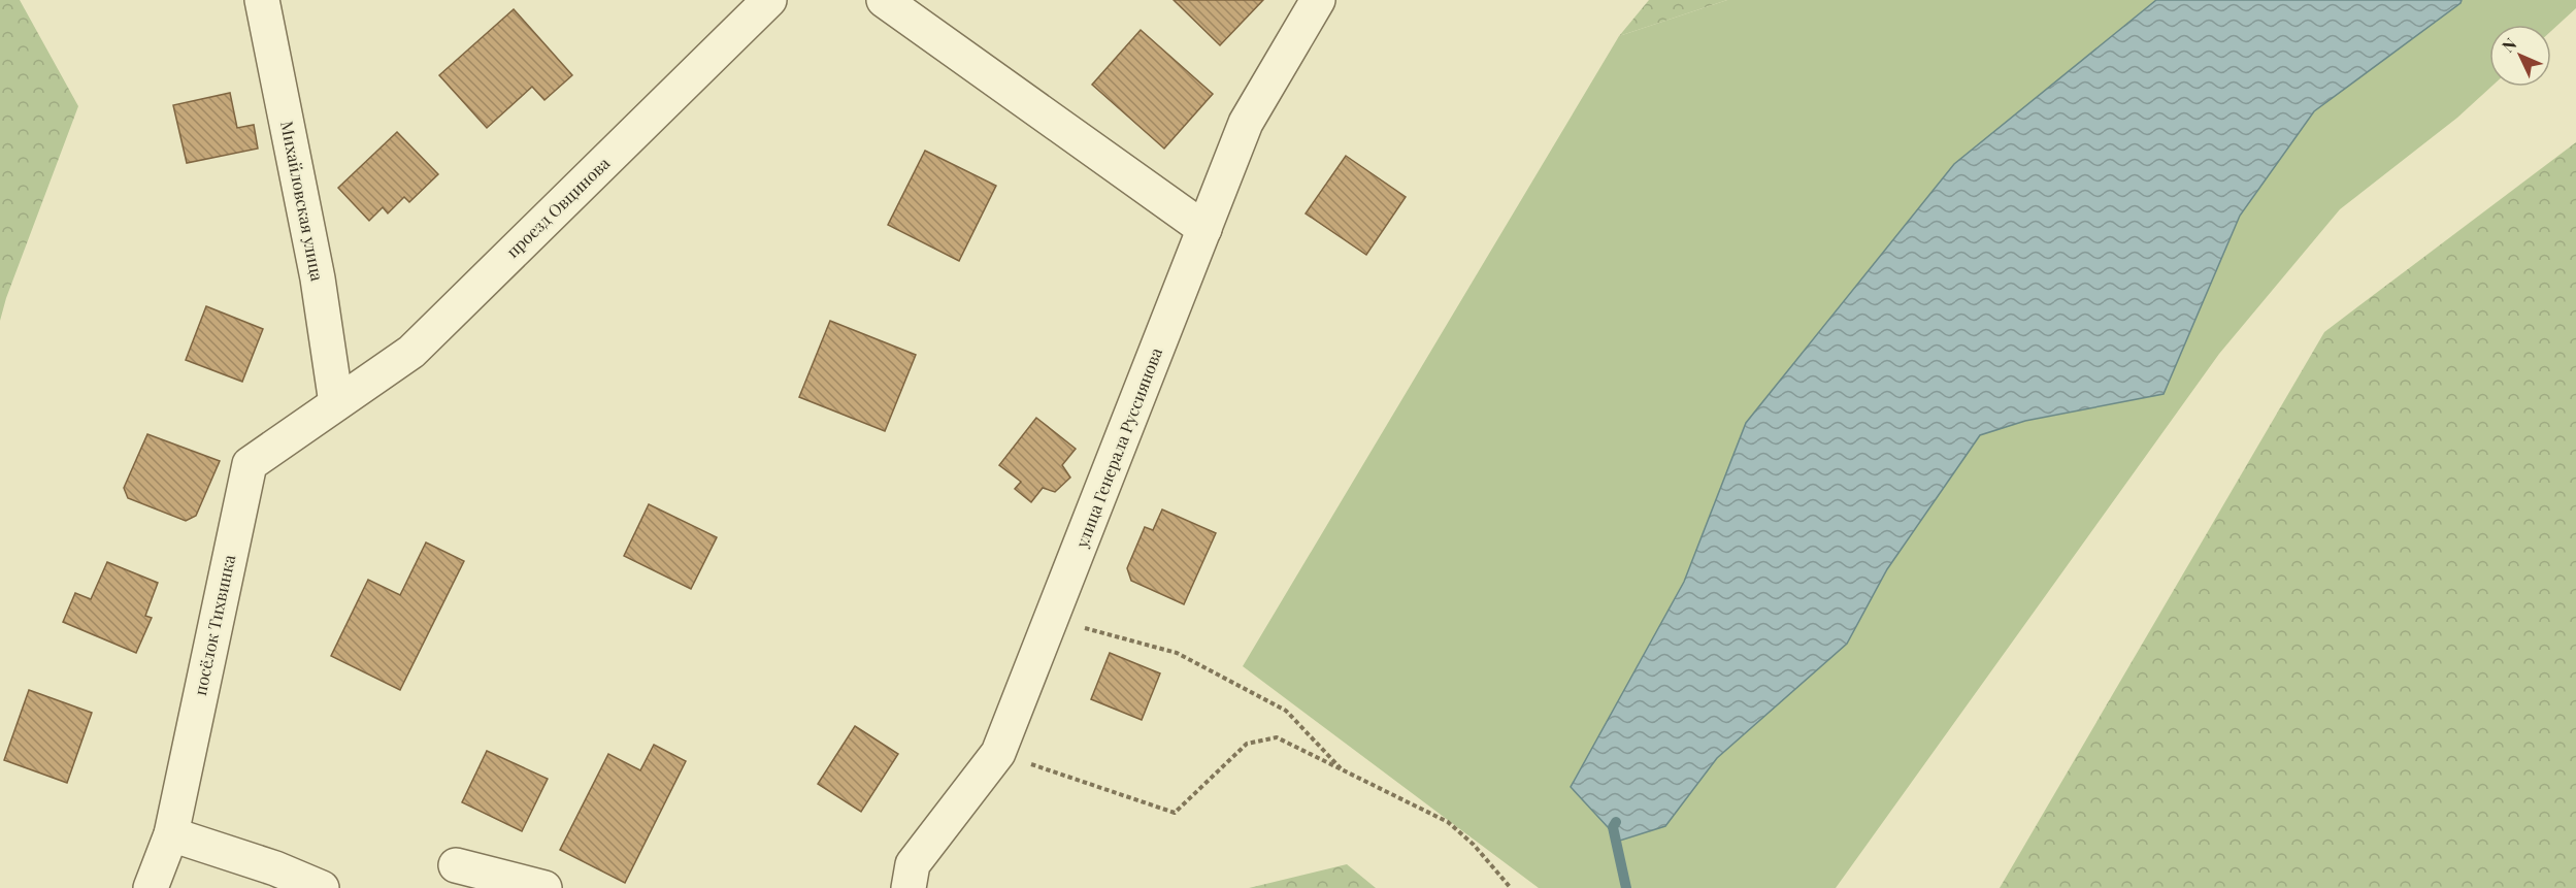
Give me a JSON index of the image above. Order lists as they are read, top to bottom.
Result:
{
  "streets": {
    "street": [
      "Михайловская улица",
      "проезд Овцинова",
      "улица Генерала Руссиянова",
      "посёлок Тихвинка"
    ]
  },
  "crossings": [
    ["Михайловская улица", "проезд Овцинова"],
    ["Михайловская улица", "посёлок Тихвинка"],
    ["проезд Овцинова", "посёлок Тихвинка"]
  ],
  "north": "top left"
}
